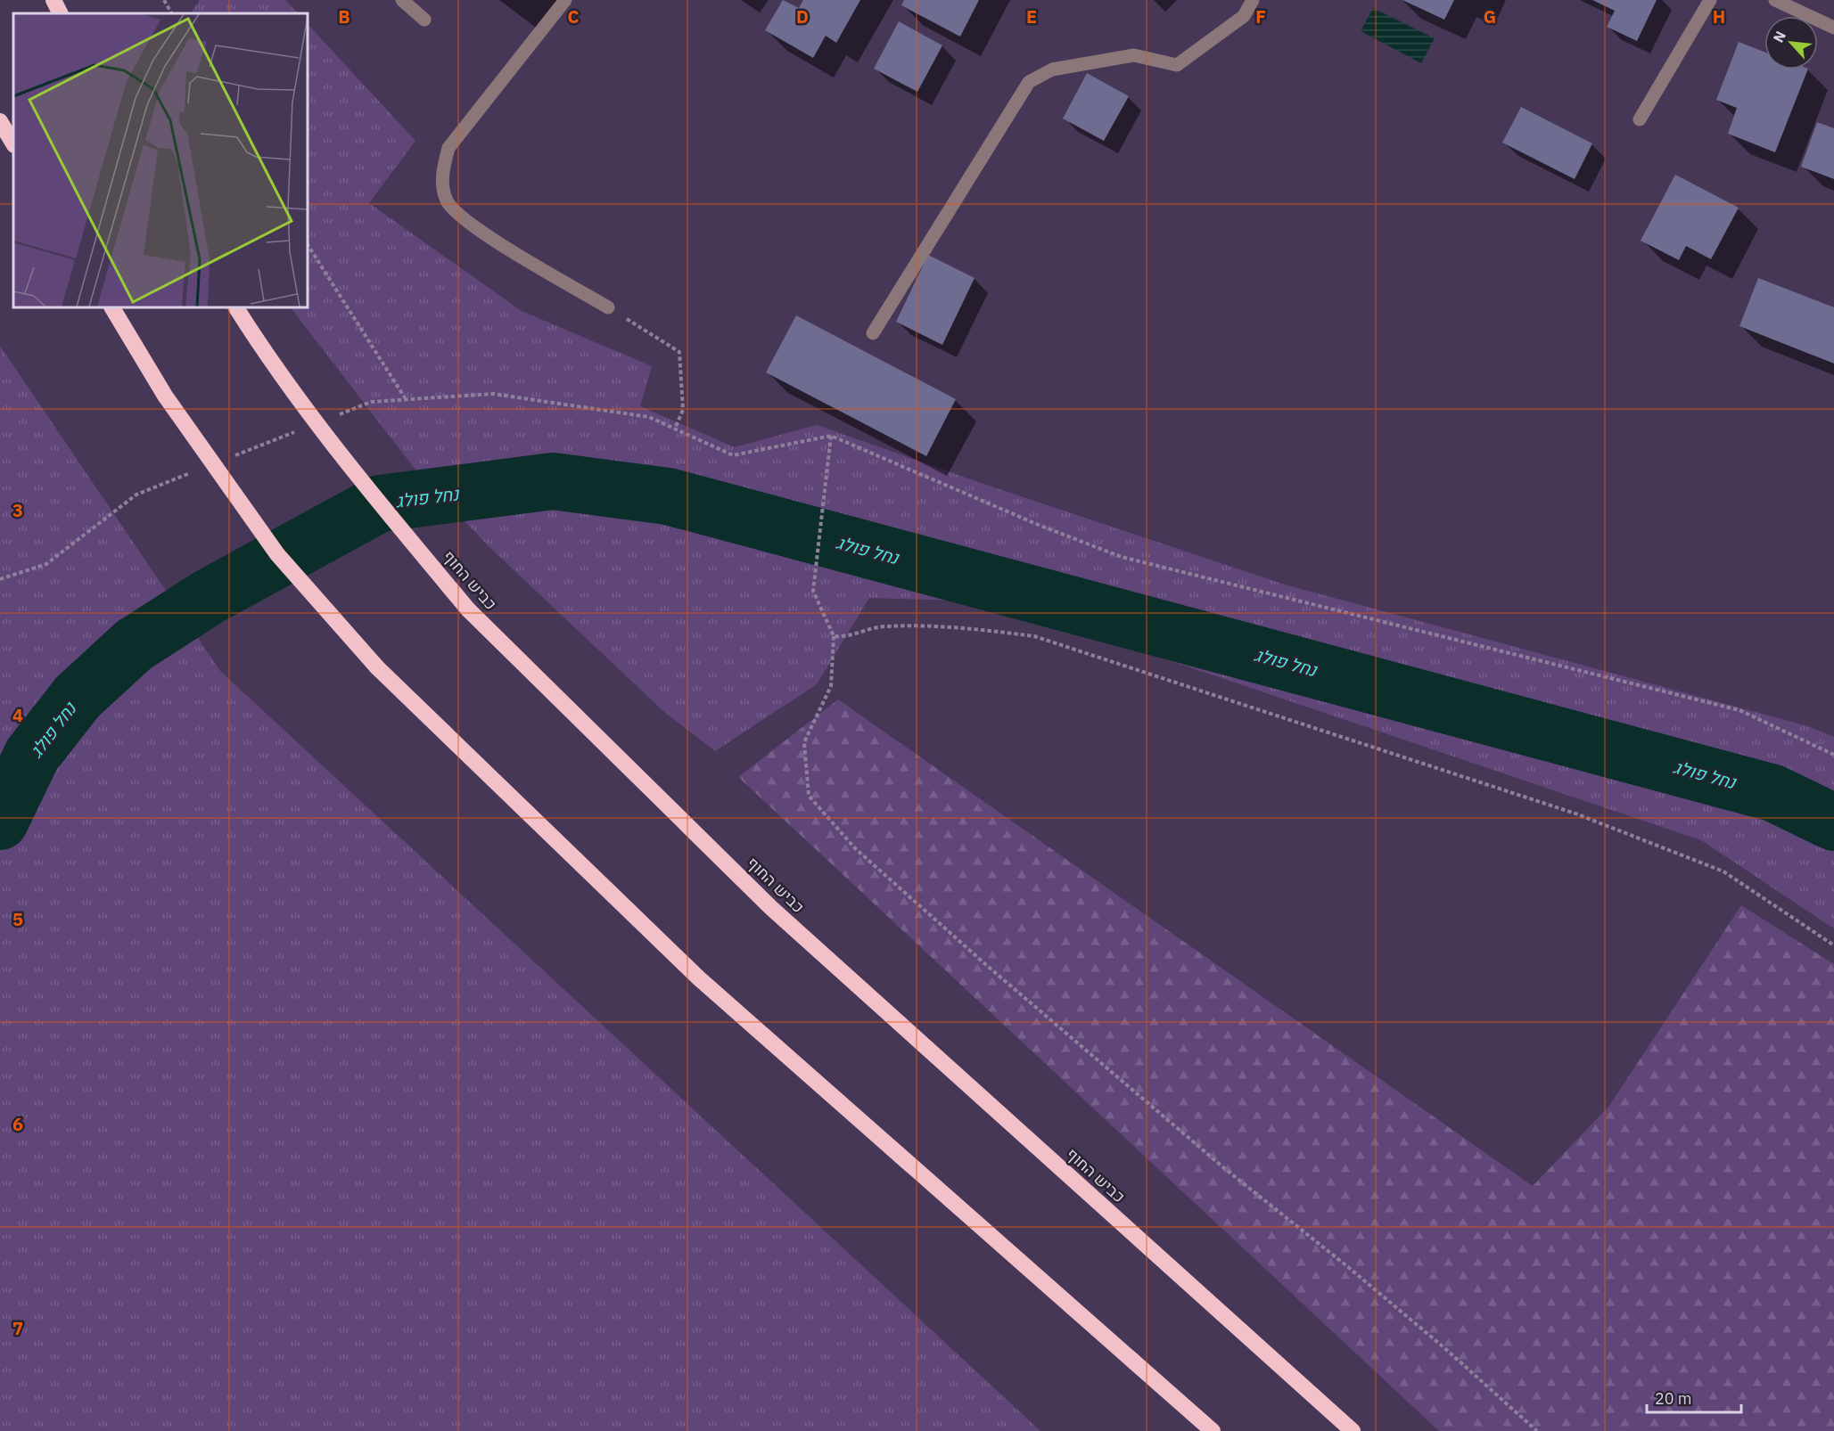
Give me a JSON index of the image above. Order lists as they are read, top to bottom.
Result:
{
  "streets": {
    "highway": ["כביש החוף"]
  },
  "water": ["נחל פולג"],
  "scale_bar": "20 m",
  "north": "top left",
  "grid": {
    "columns": [
      "B",
      "C",
      "D",
      "E",
      "F",
      "G",
      "H"
    ],
    "rows": [
      "3",
      "4",
      "5",
      "6",
      "7"
    ]
  }
}
